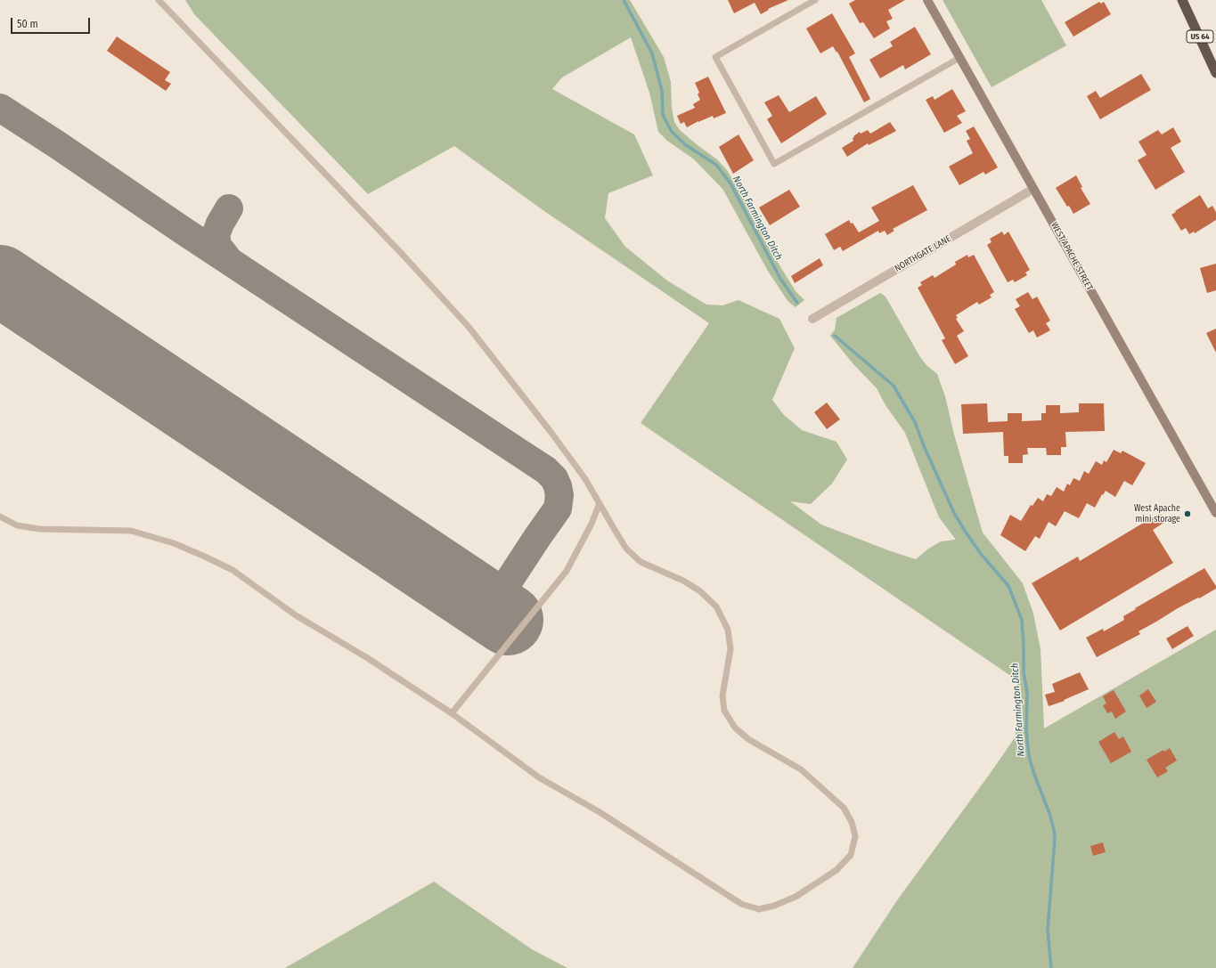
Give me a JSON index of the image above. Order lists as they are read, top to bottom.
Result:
{
  "streets": {
    "highway": ["US 64"],
    "main road": ["WEST APACHE STREET"],
    "street": ["NORTHGATE LANE"]
  },
  "crossings": [
    ["NORTHGATE LANE", "WEST APACHE STREET"]
  ],
  "water": ["North Farmington Ditch"],
  "places": ["West Apache mini storage"],
  "scale_bar": "50 m"
}
